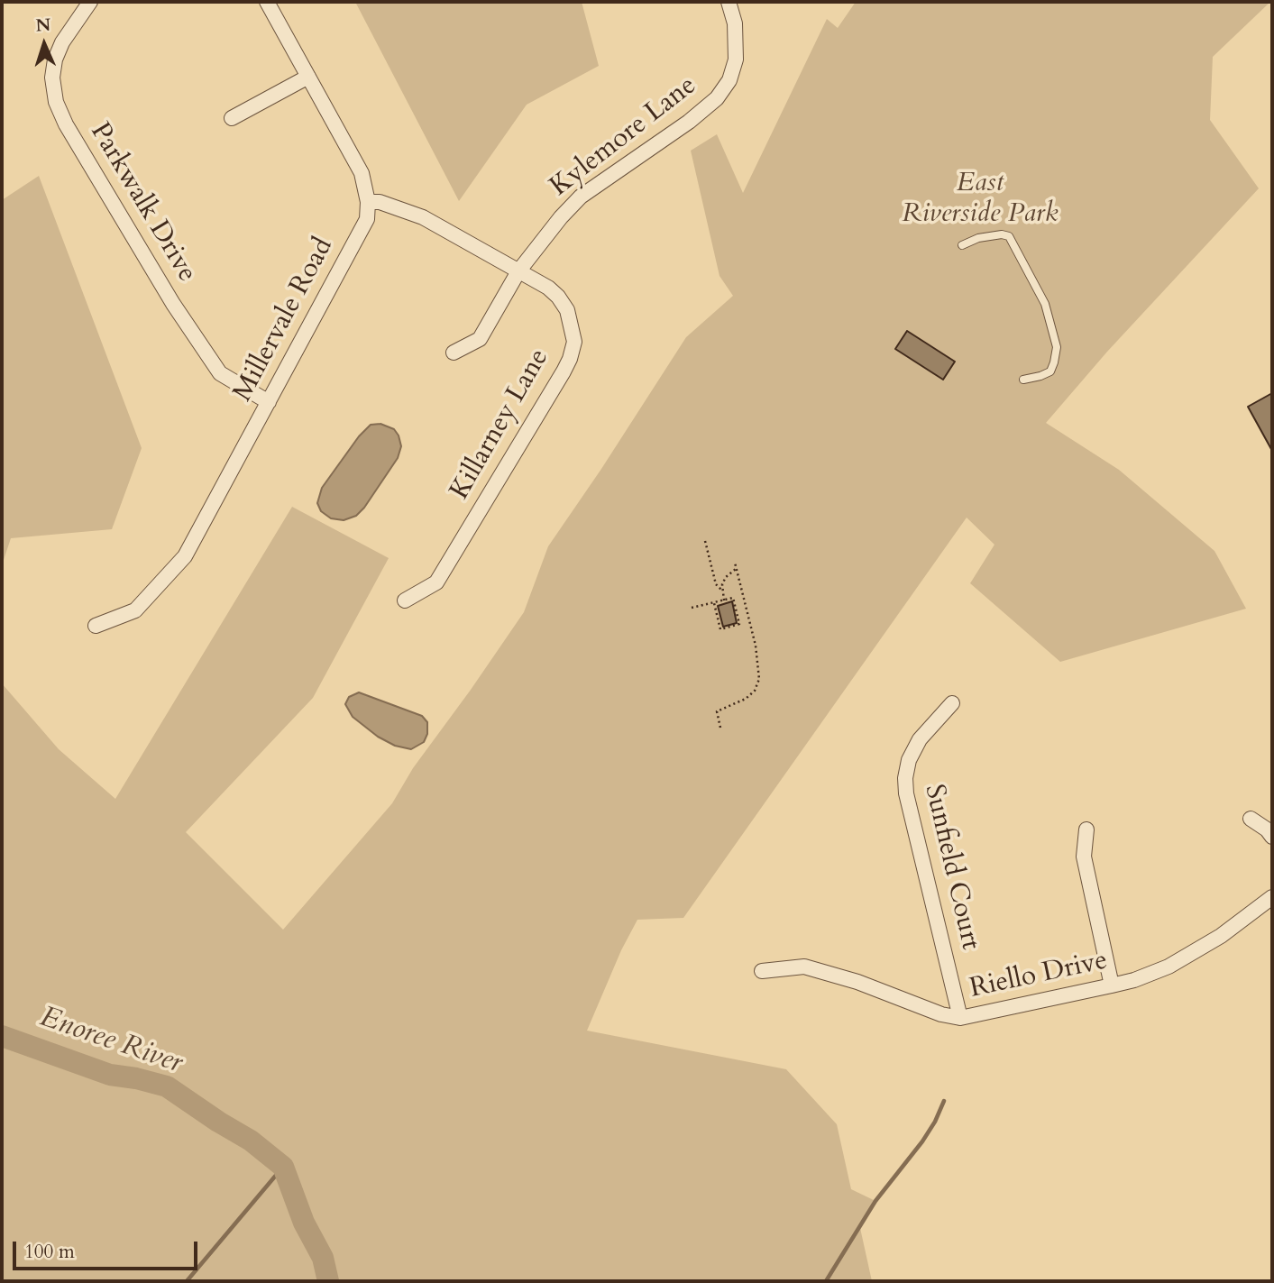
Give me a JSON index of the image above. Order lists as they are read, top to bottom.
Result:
{
  "streets": {
    "street": [
      "Kylemore Lane",
      "Parkwalk Drive",
      "Millervale Road",
      "Killarney Lane",
      "Sunfield Court",
      "Riello Drive"
    ]
  },
  "crossings": [
    ["Kylemore Lane", "Killarney Lane"],
    ["Parkwalk Drive", "Millervale Road"],
    ["Millervale Road", "Killarney Lane"],
    ["Sunfield Court", "Riello Drive"]
  ],
  "water": ["Enoree River"],
  "parks": ["East Riverside Park"],
  "scale_bar": "100 m",
  "north": "top"
}
